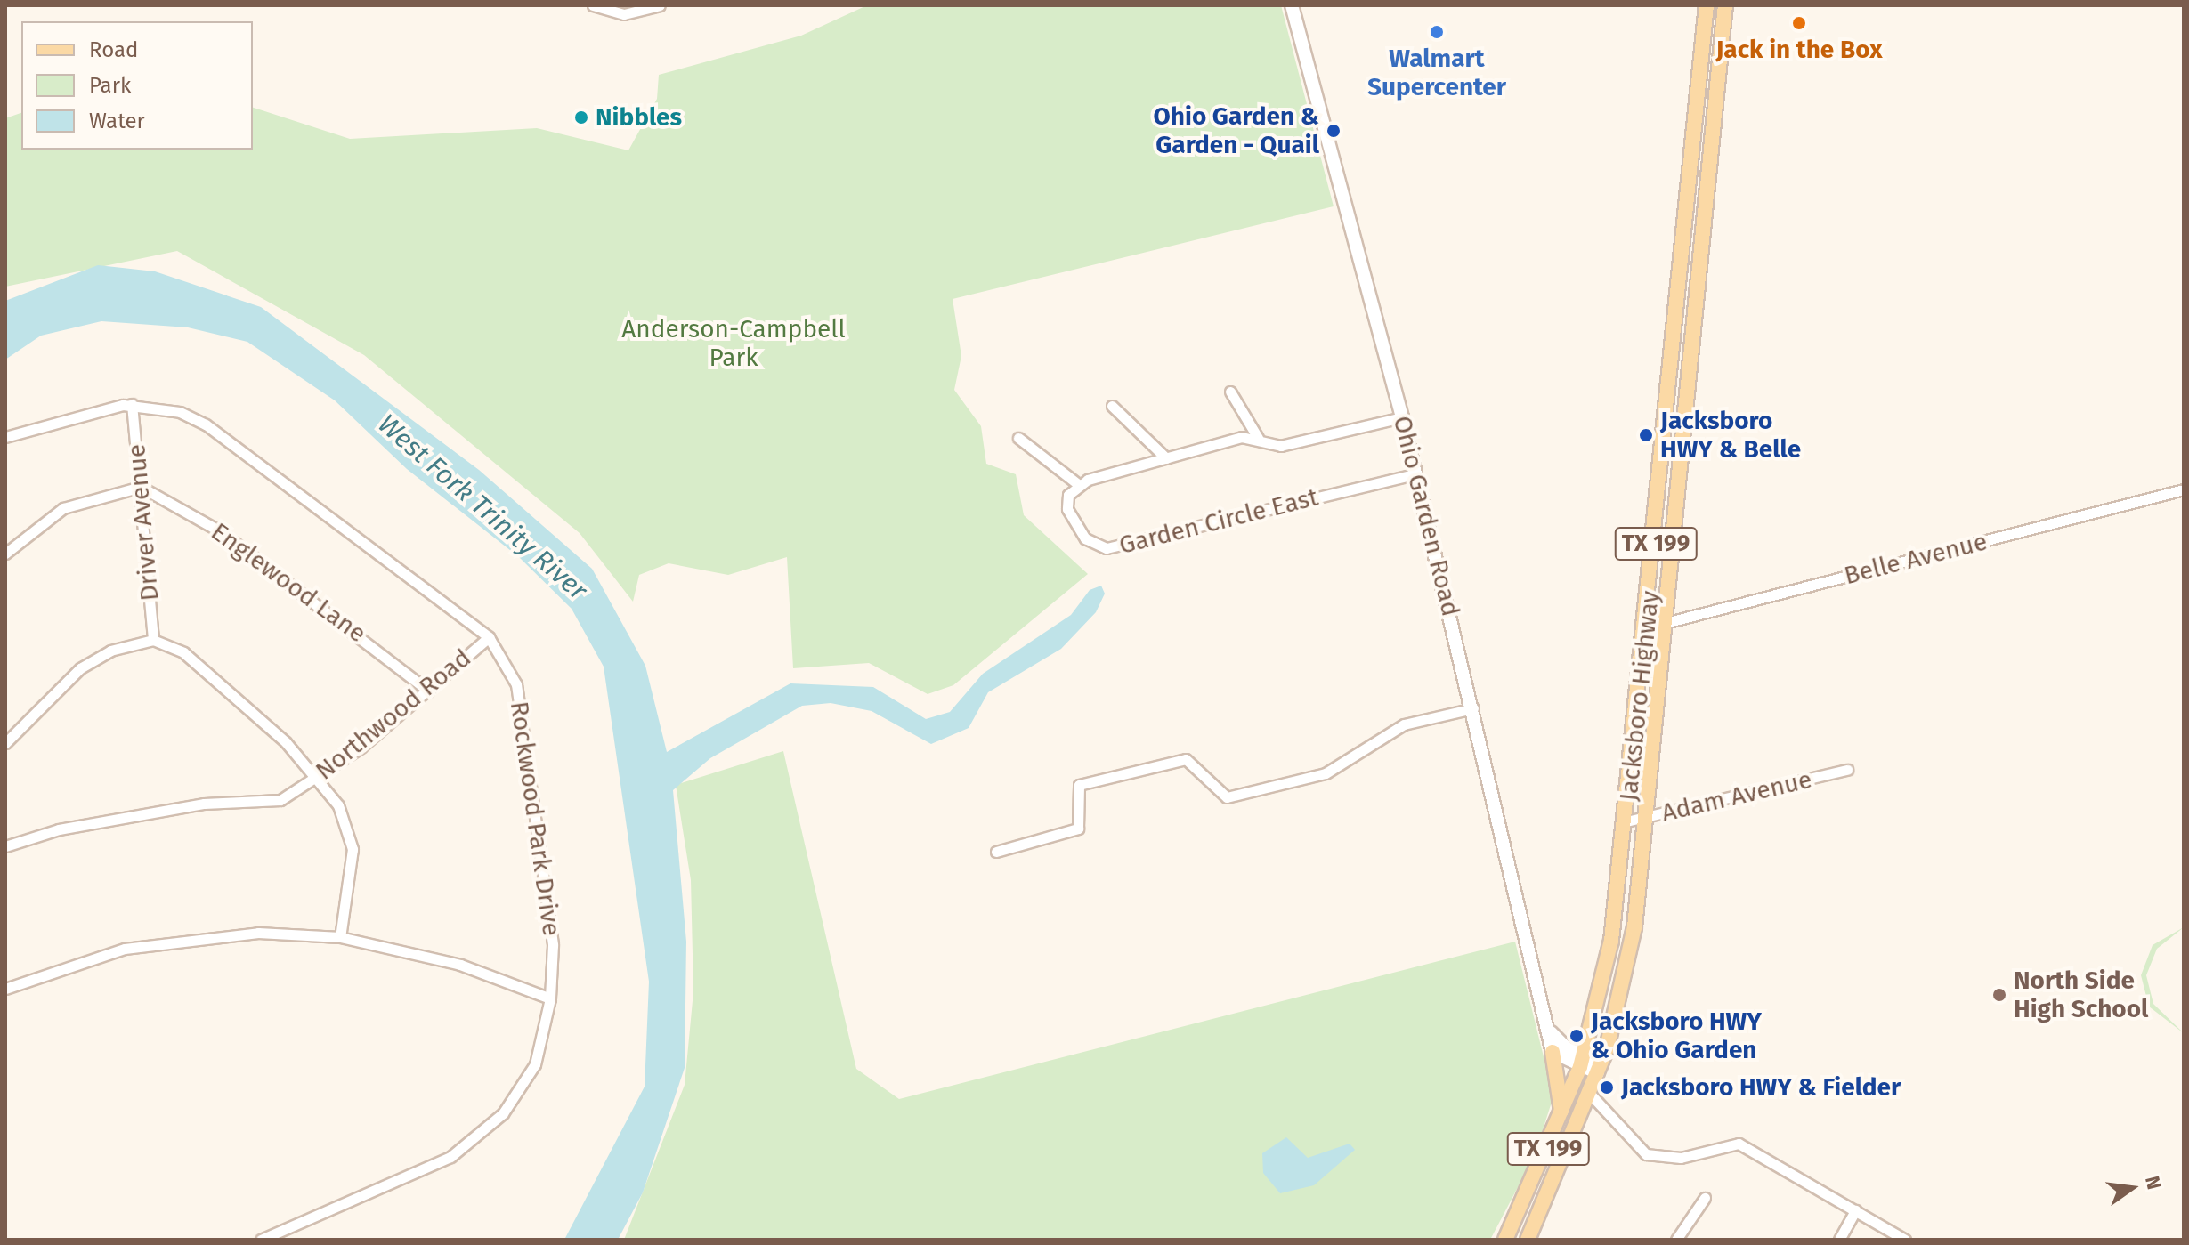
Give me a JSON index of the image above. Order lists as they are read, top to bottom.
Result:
{
  "streets": {
    "main road": ["TX 199", "Jacksboro Highway"],
    "street": [
      "Ohio Garden Road",
      "Garden Circle East",
      "Driver Avenue",
      "Belle Avenue",
      "Englewood Lane",
      "Northwood Road",
      "Adam Avenue",
      "Rockwood Park Drive"
    ]
  },
  "crossings": [
    ["Ohio Garden Road", "Garden Circle East"],
    ["Driver Avenue", "Englewood Lane"],
    ["Driver Avenue", "Rockwood Park Drive"],
    ["Belle Avenue", "Jacksboro Highway"],
    ["Englewood Lane", "Northwood Road"],
    ["Jacksboro Highway", "Adam Avenue"],
    ["Northwood Road", "Rockwood Park Drive"]
  ],
  "water": ["West Fork Trinity River"],
  "parks": ["Anderson-Campbell Park"],
  "places": [
    "Jack in the Box",
    "Walmart Supercenter",
    "Nibbles",
    "Ohio Garden & Garden - Quail",
    "Jacksboro HWY & Belle",
    "North Side High School",
    "Jacksboro HWY & Ohio Garden",
    "Jacksboro HWY & Fielder"
  ],
  "legend": ["Road", "Park", "Water"],
  "north": "right"
}
